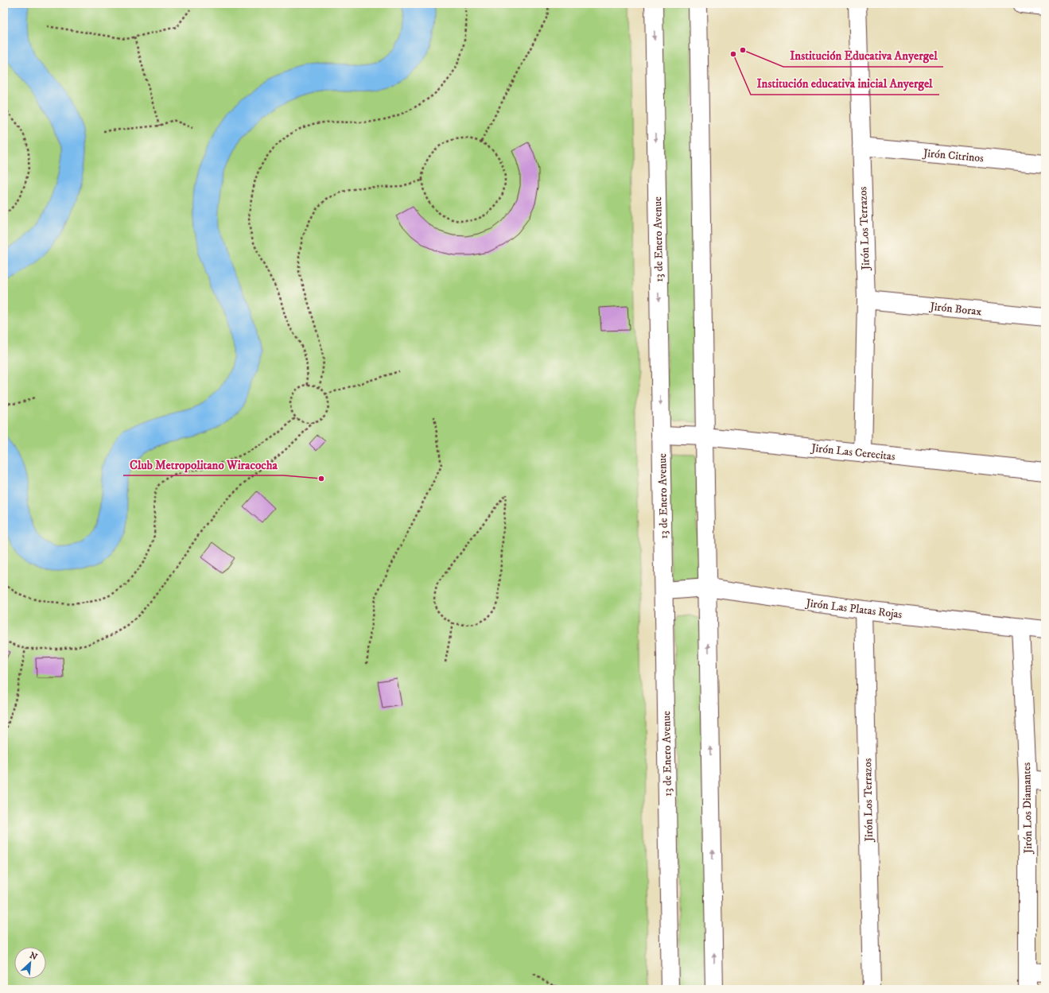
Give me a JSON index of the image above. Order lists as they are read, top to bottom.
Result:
{
  "streets": {
    "street": [
      "Jirón Citrinos",
      "Jirón Los Terrazos",
      "13 de Enero Avenue",
      "Jirón Borax",
      "Jirón Las Cerecitas",
      "Jirón Las Platas Rojas",
      "Jirón Los Diamantes"
    ]
  },
  "crossings": [
    ["Jirón Citrinos", "Jirón Los Terrazos"],
    ["Jirón Los Terrazos", "Jirón Borax"],
    ["Jirón Los Terrazos", "Jirón Las Cerecitas"],
    ["Jirón Los Terrazos", "Jirón Las Platas Rojas"],
    ["13 de Enero Avenue", "Jirón Las Cerecitas"],
    ["13 de Enero Avenue", "Jirón Las Platas Rojas"],
    ["Jirón Las Platas Rojas", "Jirón Los Diamantes"]
  ],
  "places": ["Institución Educativa Anyergel", "Institución educativa inicial Anyergel", "Club Metropolitano Wiracocha"],
  "north": "top right"
}
